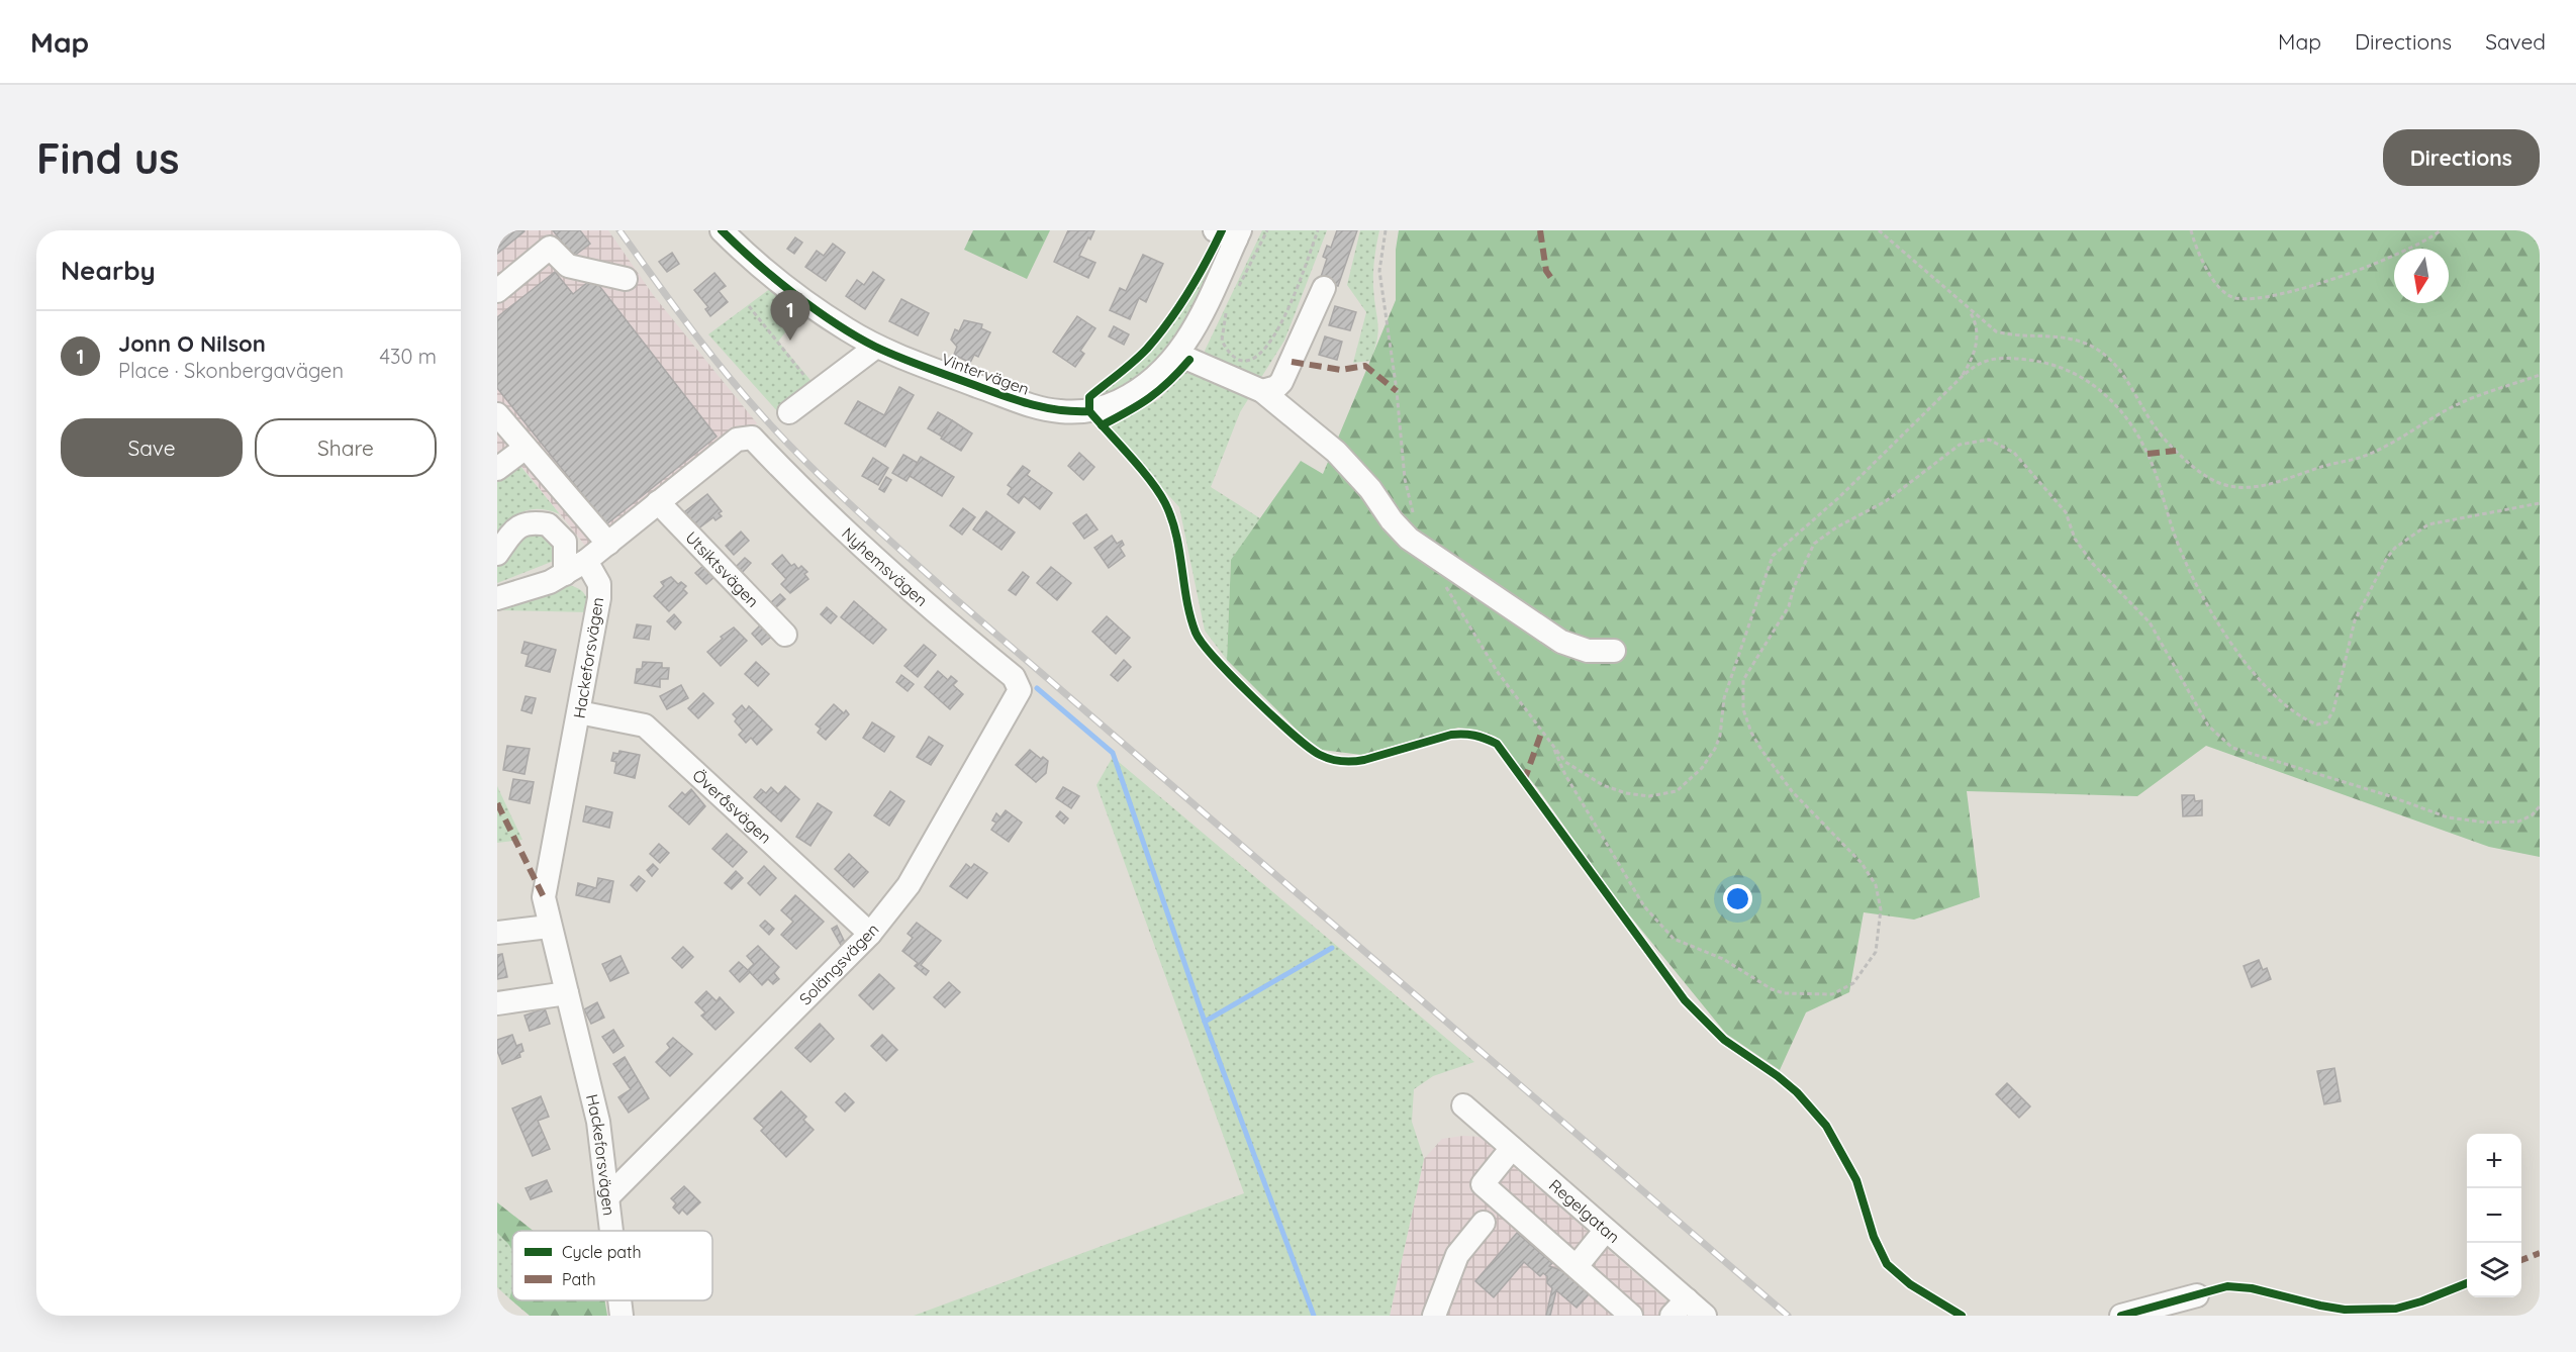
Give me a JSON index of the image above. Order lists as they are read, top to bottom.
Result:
{
  "streets": {
    "street": [
      "Vintervägen",
      "Nyhemsvägen",
      "Utsiktsvägen",
      "Hackeforsvägen",
      "Överåsvägen",
      "Solängsvägen",
      "Regelgatan"
    ]
  },
  "crossings": [
    ["Nyhemsvägen", "Utsiktsvägen"],
    ["Nyhemsvägen", "Solängsvägen"],
    ["Hackeforsvägen", "Överåsvägen"],
    ["Hackeforsvägen", "Solängsvägen"],
    ["Överåsvägen", "Solängsvägen"]
  ],
  "legend": ["Cycle path", "Path"],
  "north": "bottom",
  "page": {
    "header": "Map",
    "nav": ["Map", "Directions", "Saved"],
    "buttons": [
      "Directions",
      ["Save", "Share"]
    ],
    "title": "Find us",
    "heading": "Nearby",
    "pins": "1",
    "list": [
      {
        "mark": "1",
        "name": "Jonn O Nilson",
        "note": "Place · Skonbergavägen",
        "value": "430 m"
      }
    ],
    "map_buttons": ["+", "−"]
  }
}
